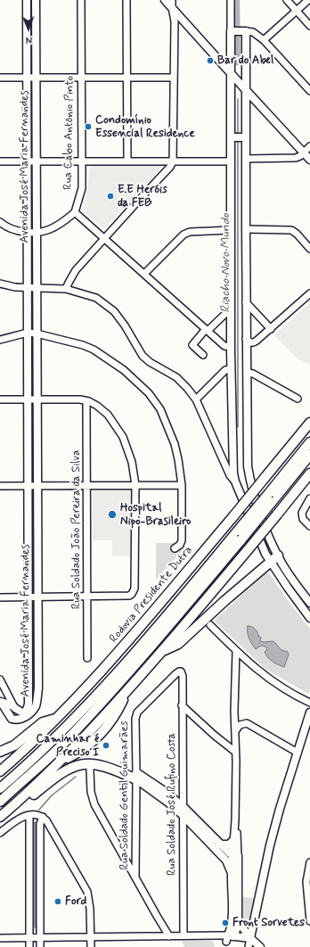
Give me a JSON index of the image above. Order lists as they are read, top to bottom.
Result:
{
  "streets": {
    "highway": ["Rodovia Presidente Dutra"],
    "main road": ["Avenida José Maria Fernandes"],
    "street": [
      "Rua Cabo Antônio Pinto",
      "Rua Soldado João Pereira da Silva",
      "Rua Soldado Gentil Guimarães",
      "Rua Soldado José Rufino Costa"
    ]
  },
  "crossings": [
    ["Rua Soldado Gentil Guimarães", "Rua Soldado José Rufino Costa"]
  ],
  "water": ["Riacho Novo Mundo"],
  "places": [
    "Bar do Abel",
    "Condomínio Essencial Residence",
    "E.E Heróis da FEB",
    "Hospital Nipo-Brasileiro",
    "Caminhar é Preciso I",
    "Ford",
    "Front Sorvetes"
  ],
  "north": "bottom"
}
